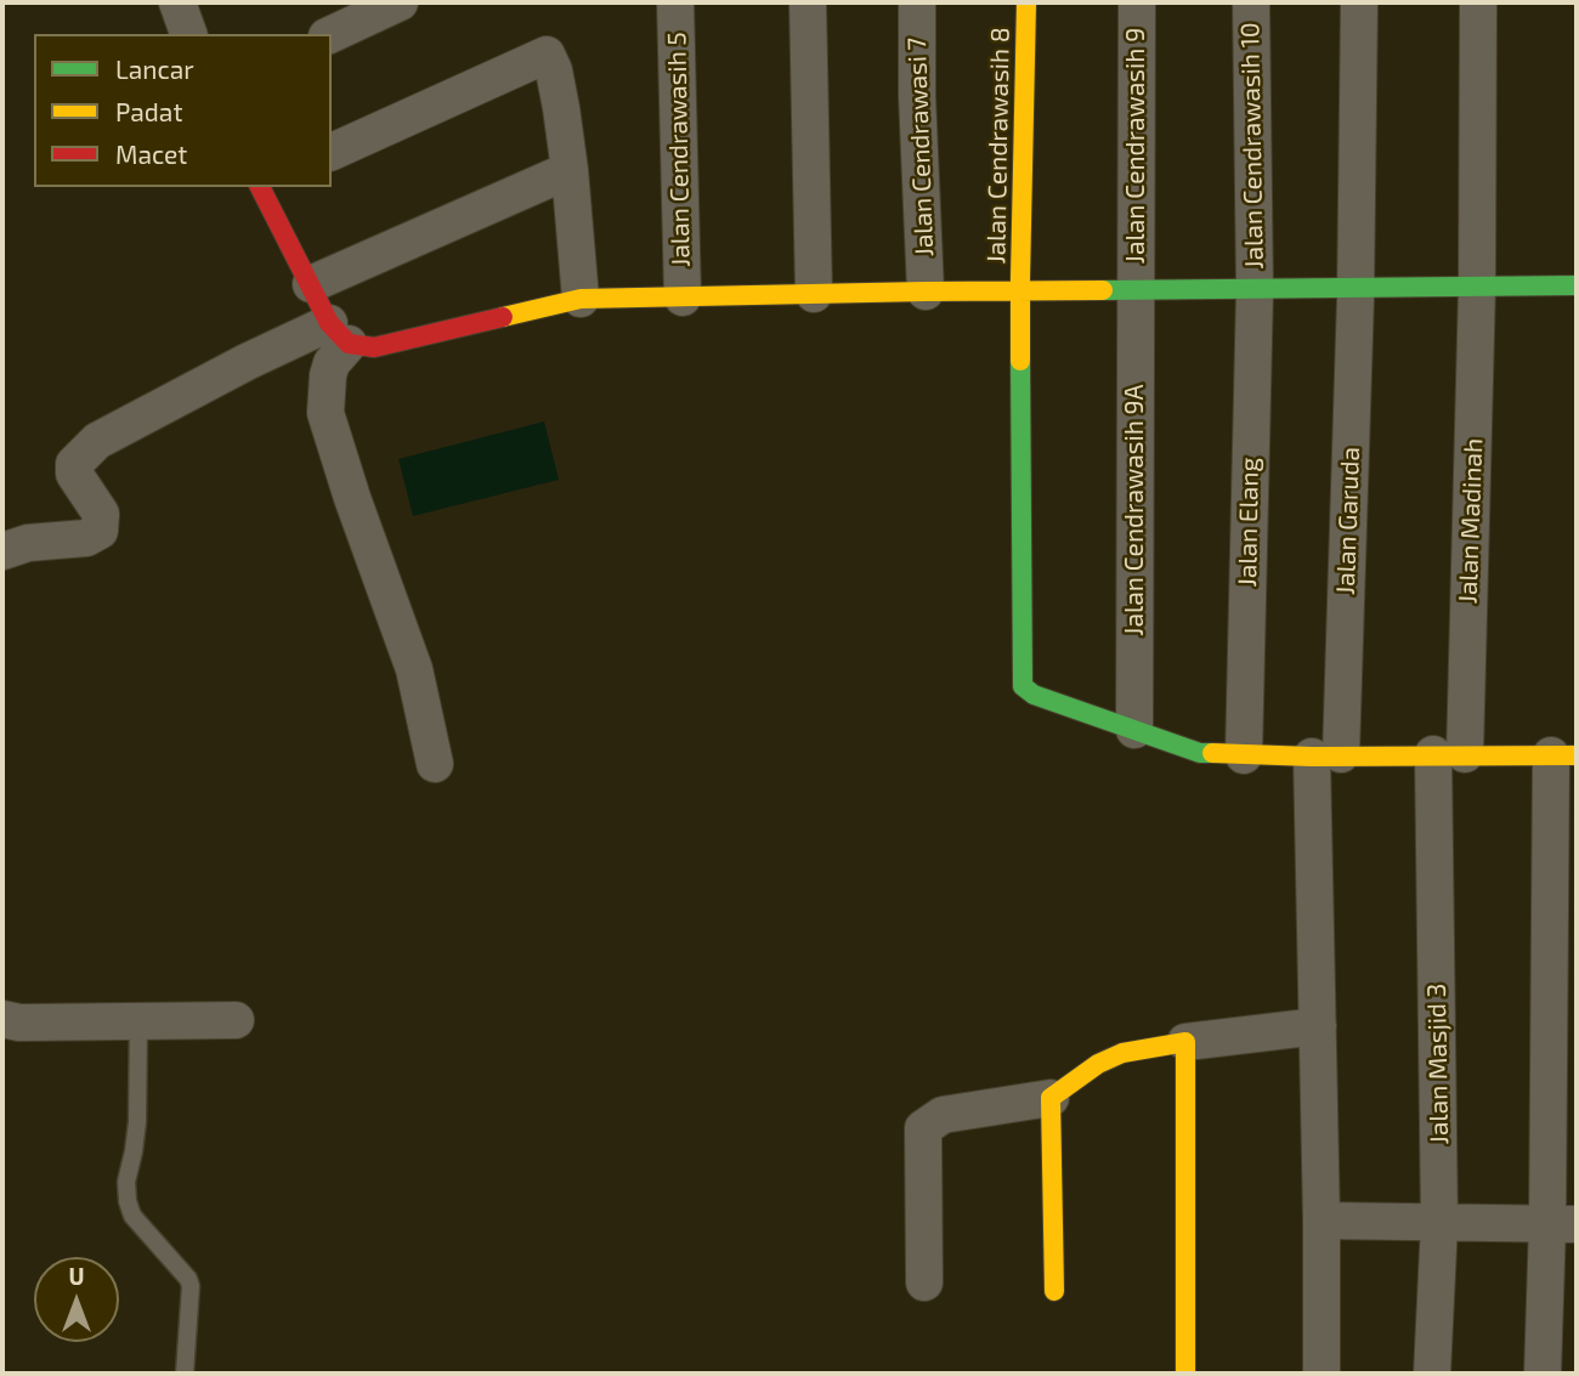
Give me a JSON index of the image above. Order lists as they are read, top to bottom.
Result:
{
  "streets": {
    "street": [
      "Jalan Cendrawasih 8",
      "Jalan Cendrawasih 9",
      "Jalan Cendrawasih 10",
      "Jalan Cendrawasi 7",
      "Jalan Cendrawasih 5",
      "Jalan Cendrawasih 9A",
      "Jalan Garuda",
      "Jalan Madinah",
      "Jalan Elang",
      "Jalan Masjid 3"
    ]
  },
  "crossings": [
    ["Jalan Cendrawasih 8", "Jalan Cendrawasih 9A"],
    ["Jalan Cendrawasih 9", "Jalan Cendrawasih 9A"],
    ["Jalan Cendrawasih 10", "Jalan Elang"],
    ["Jalan Madinah", "Jalan Masjid 3"]
  ],
  "legend": ["Lancar", "Padat", "Macet"],
  "north": "top"
}
